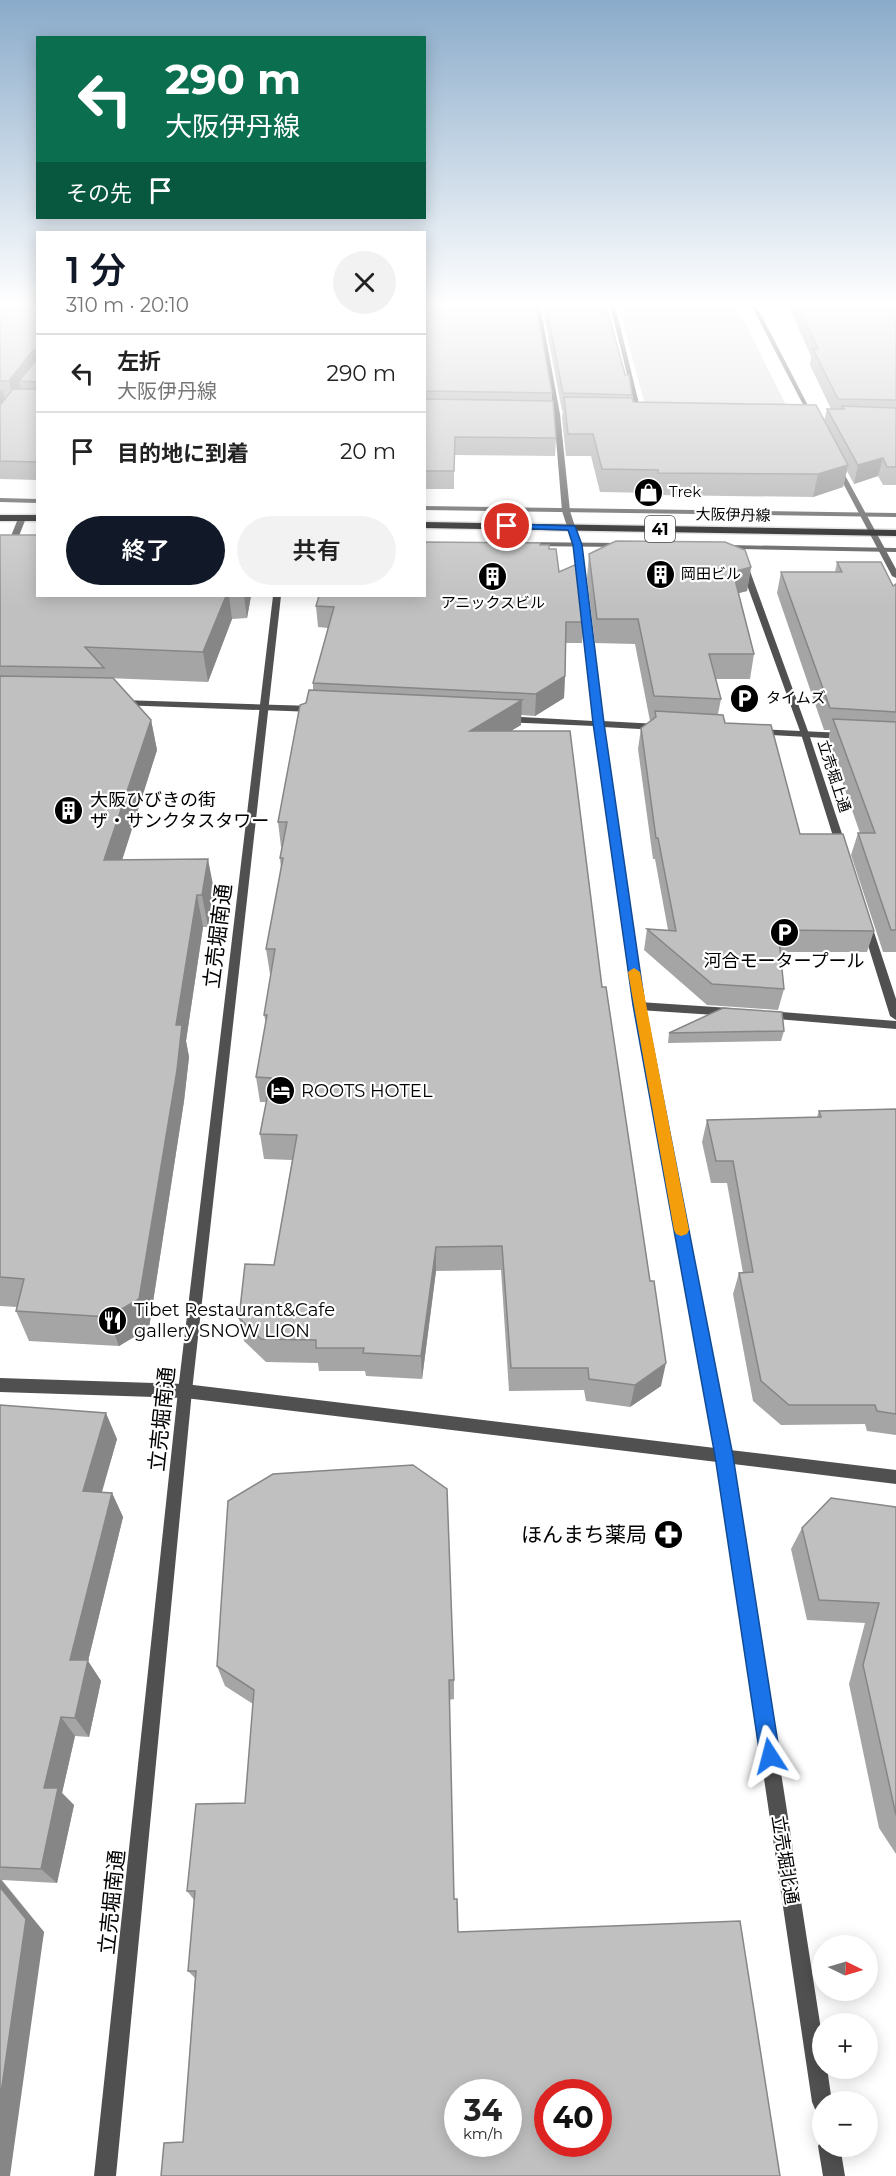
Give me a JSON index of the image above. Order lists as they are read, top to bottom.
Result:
{
  "streets": {
    "main road": ["大阪伊丹線", "41"],
    "street": ["立売堀上通", "立売堀南通", "立売堀北通"]
  },
  "crossings": [
    ["大阪伊丹線", "立売堀北通"]
  ],
  "places": {
    "shop": ["Trek"],
    "building": ["岡田ビル", "アニックスビル", "大阪ひびきの街 ザ・サンクタスタワー"],
    "parking": ["タイムズ", "河合モータープール"],
    "hotel": ["ROOTS HOTEL"],
    "restaurant": ["Tibet Restaurant&Cafe gallery SNOW LION"],
    "pharmacy": ["ほんまち薬局"]
  },
  "north": "right",
  "page": {
    "turn": ["290 m", "大阪伊丹線"],
    "then": "その先",
    "heading": ["1 分", "310 m · 20:10"],
    "list": [
      {
        "name": "左折",
        "note": "大阪伊丹線",
        "value": "290 m"
      },
      {
        "name": "目的地に到着",
        "value": "20 m"
      }
    ],
    "buttons": ["終了", "共有"],
    "map_buttons": ["+", "−"],
    "speed": "34 km/h",
    "limit": "40"
  }
}
